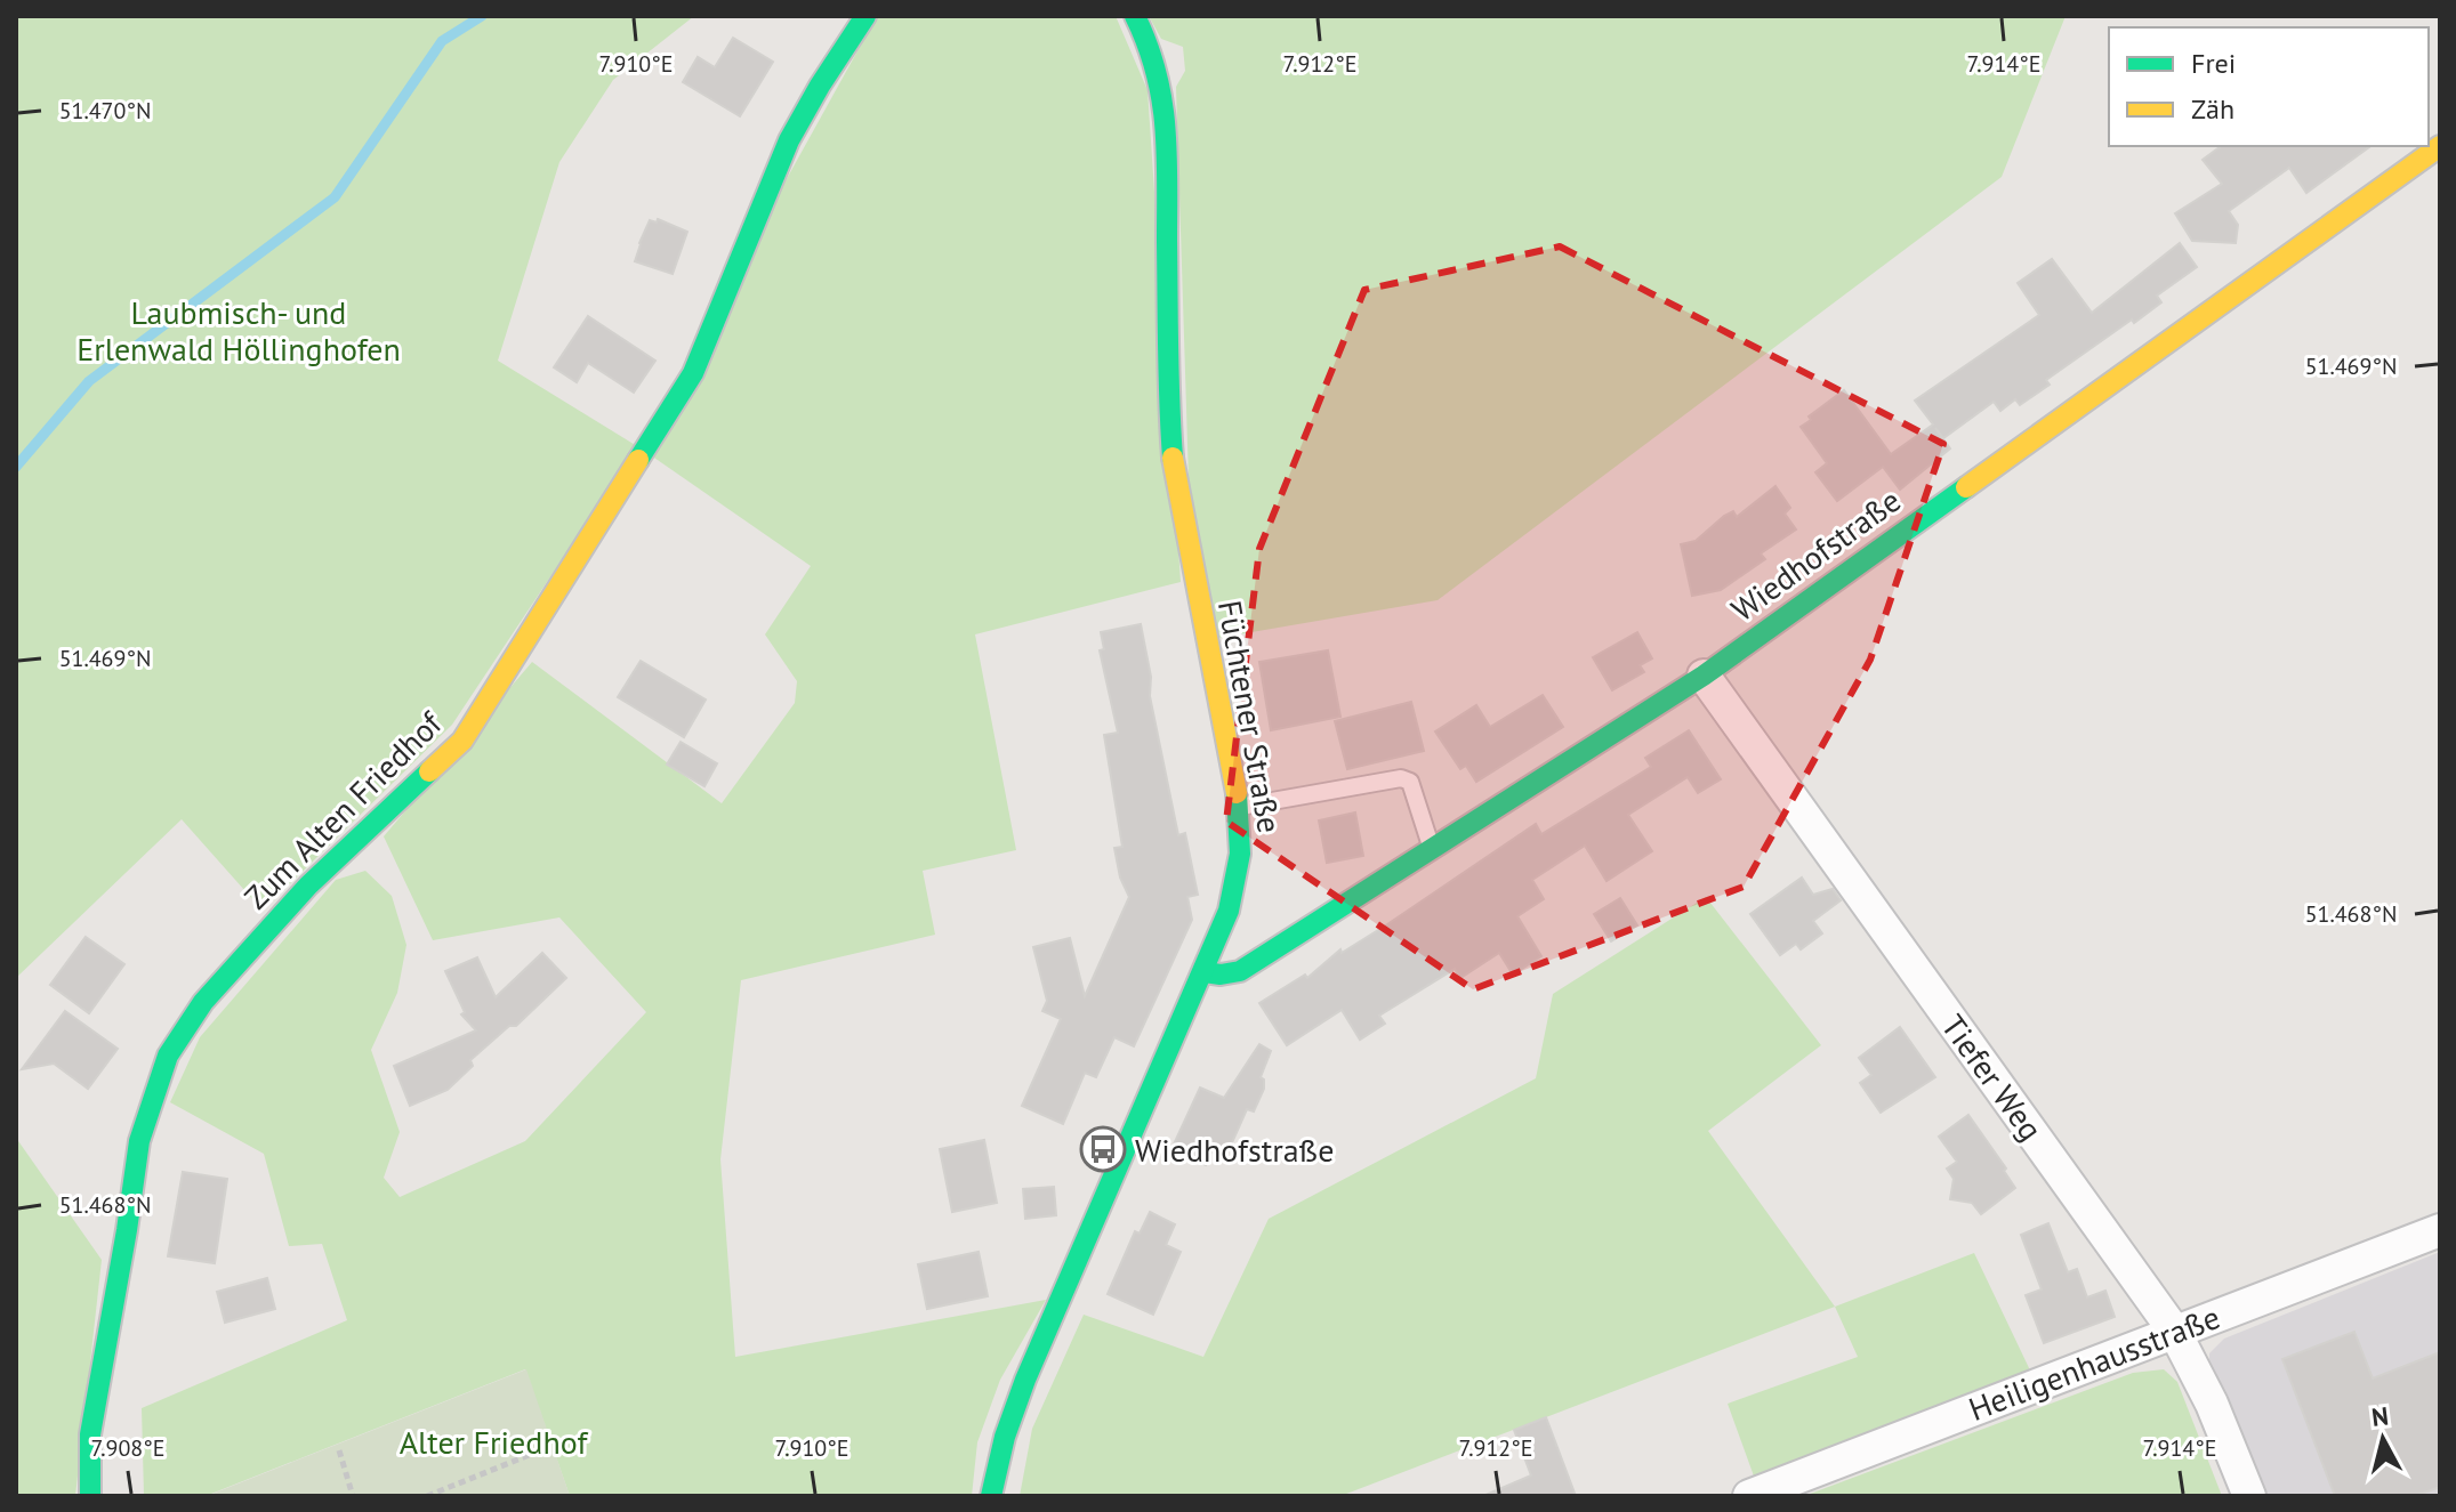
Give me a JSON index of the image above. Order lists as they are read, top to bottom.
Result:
{
  "streets": {
    "street": [
      "Wiedhofstraße",
      "Füchtener Straße",
      "Zum Alten Friedhof",
      "Tiefer Weg",
      "Heiligenhausstraße"
    ]
  },
  "crossings": [
    ["Wiedhofstraße", "Füchtener Straße"],
    ["Wiedhofstraße", "Tiefer Weg"],
    ["Tiefer Weg", "Heiligenhausstraße"]
  ],
  "parks": ["Laubmisch- und Erlenwald Höllinghofen", "Alter Friedhof"],
  "places": {
    "bus stop": ["Wiedhofstraße"]
  },
  "legend": ["Frei", "Zäh"],
  "north": "top",
  "coordinates": [
    "7.910°E",
    "7.912°E",
    "7.914°E",
    "51.470°N",
    "51.469°N",
    "51.468°N",
    "7.908°E"
  ]
}
